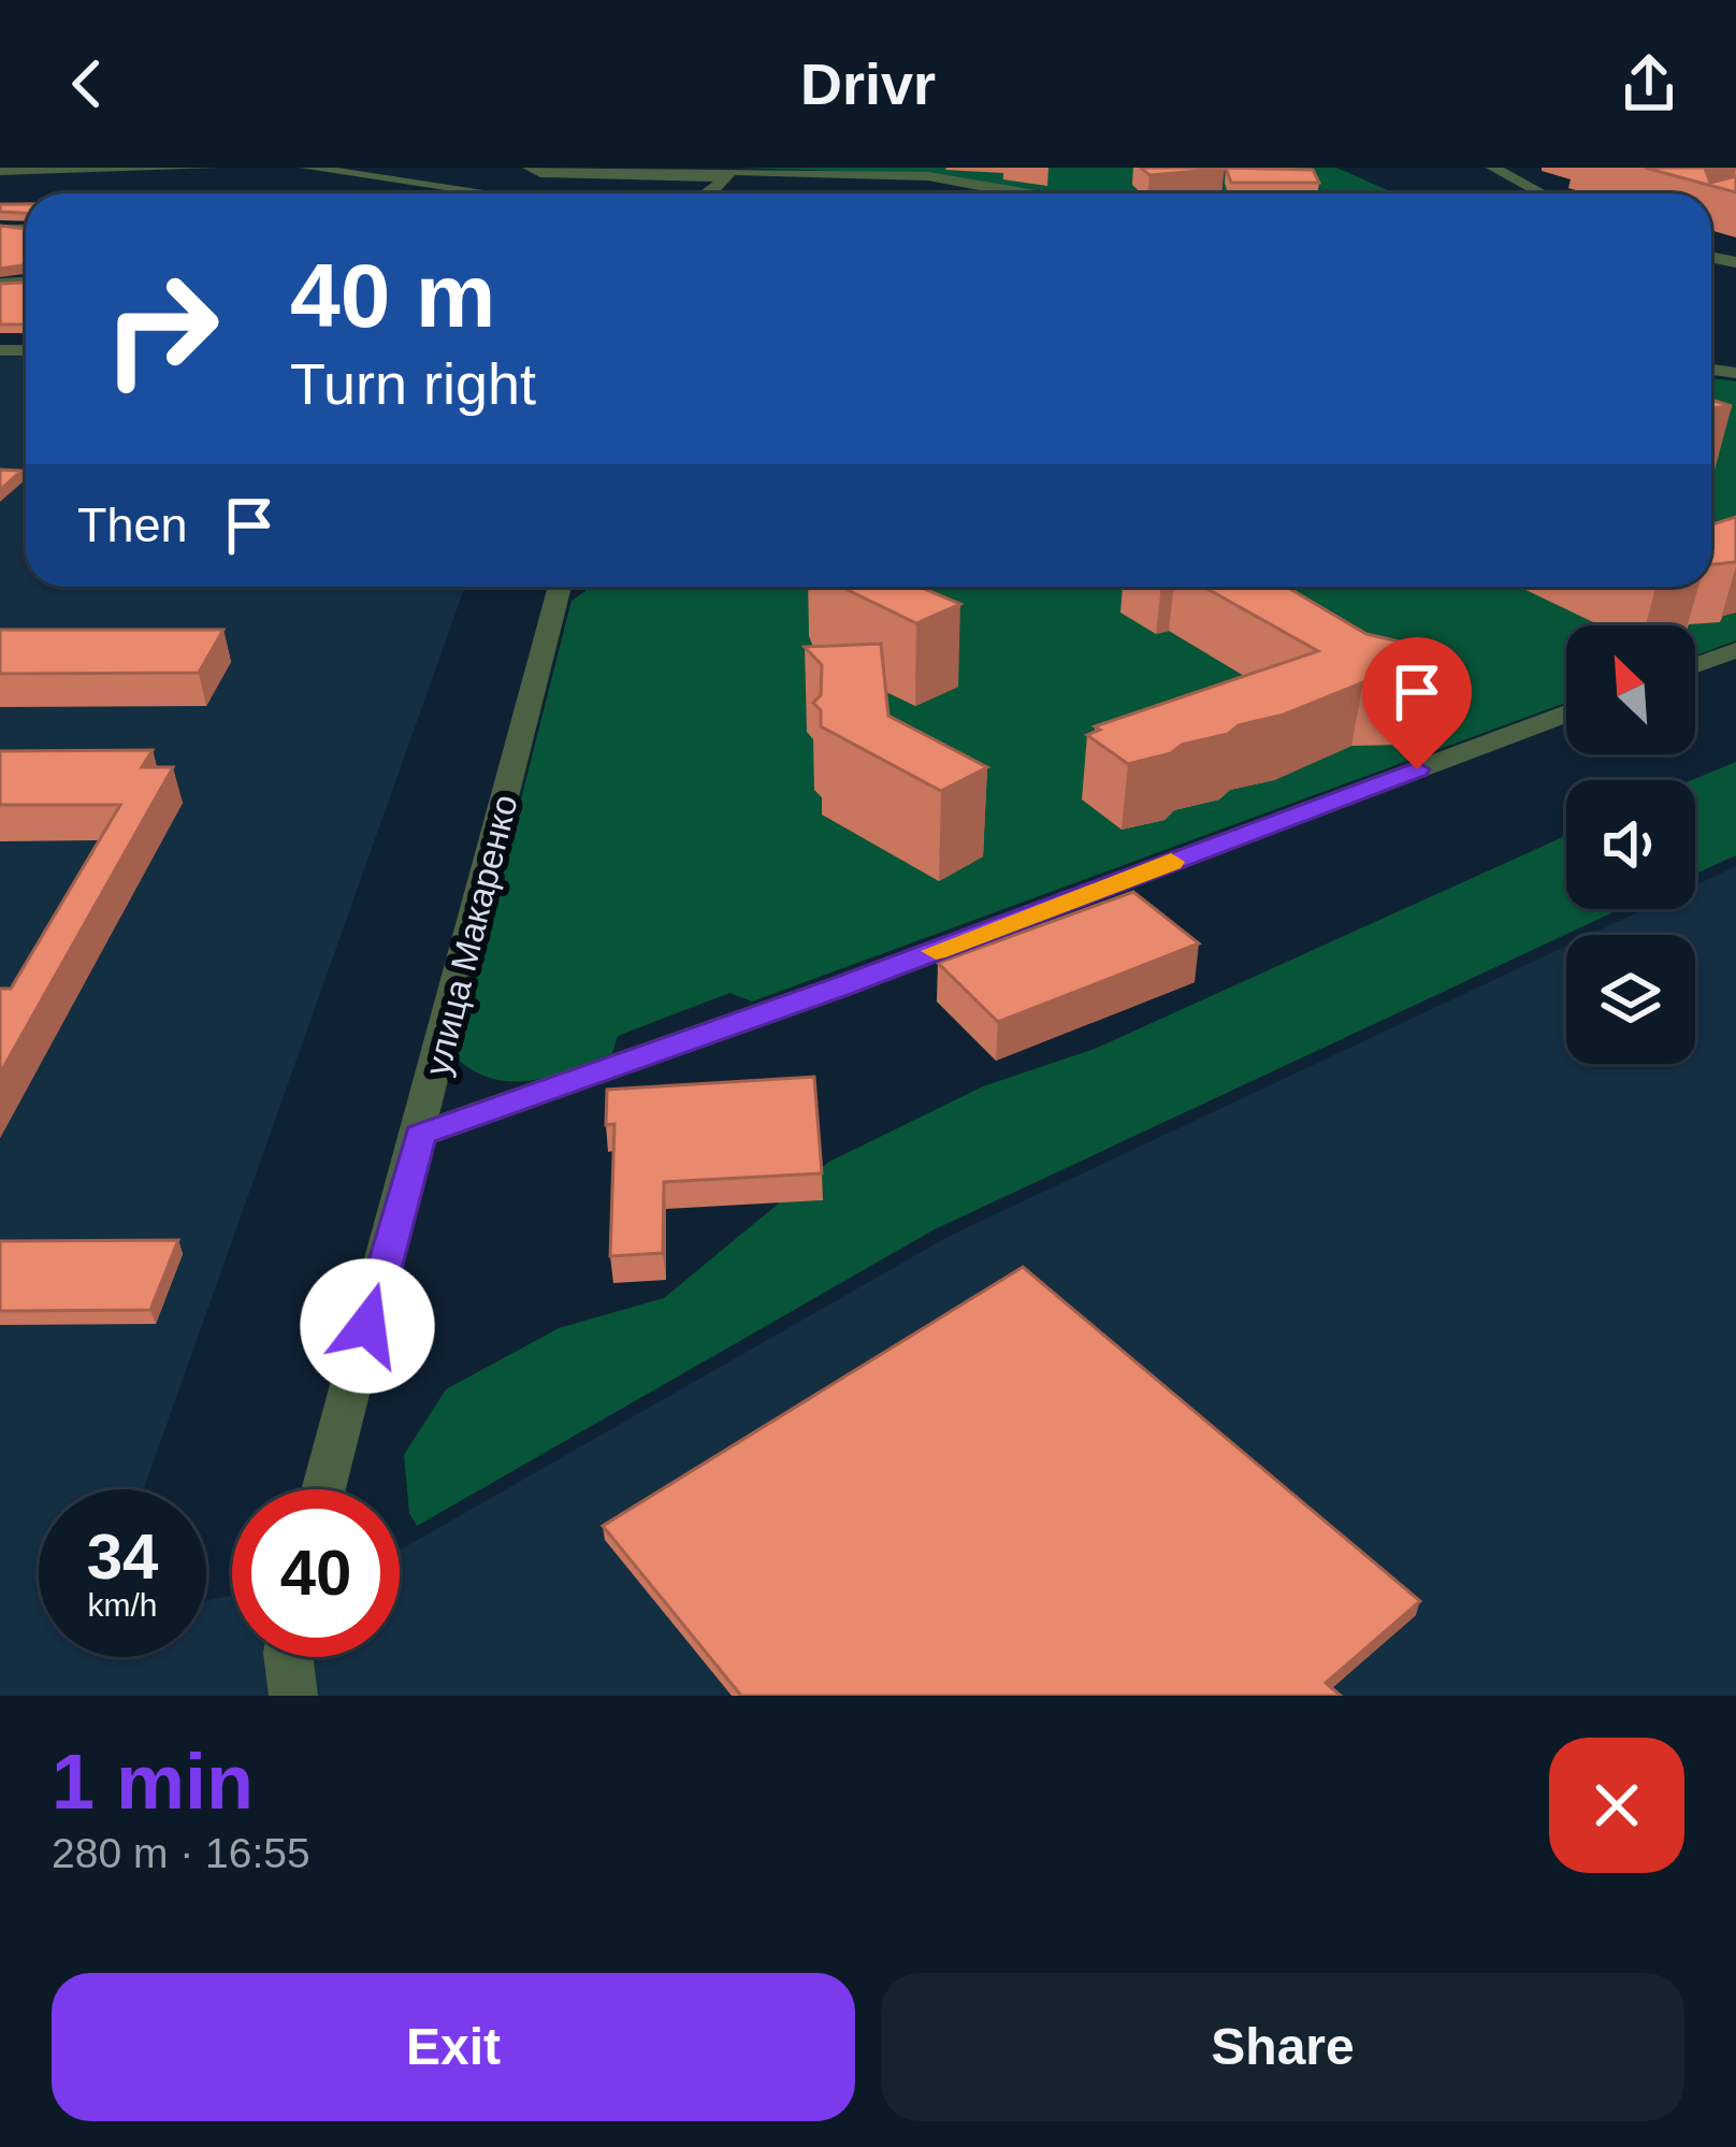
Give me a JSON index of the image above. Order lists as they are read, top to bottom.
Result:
{
  "streets": {
    "street": ["улица Макаренко"]
  },
  "north": "top left",
  "page": {
    "header": "Drivr",
    "turn": ["40 m", "Turn right"],
    "then": "Then",
    "speed": "34 km/h",
    "limit": "40",
    "heading": ["1 min", "280 m · 16:55"],
    "buttons": ["Exit", "Share"]
  }
}
